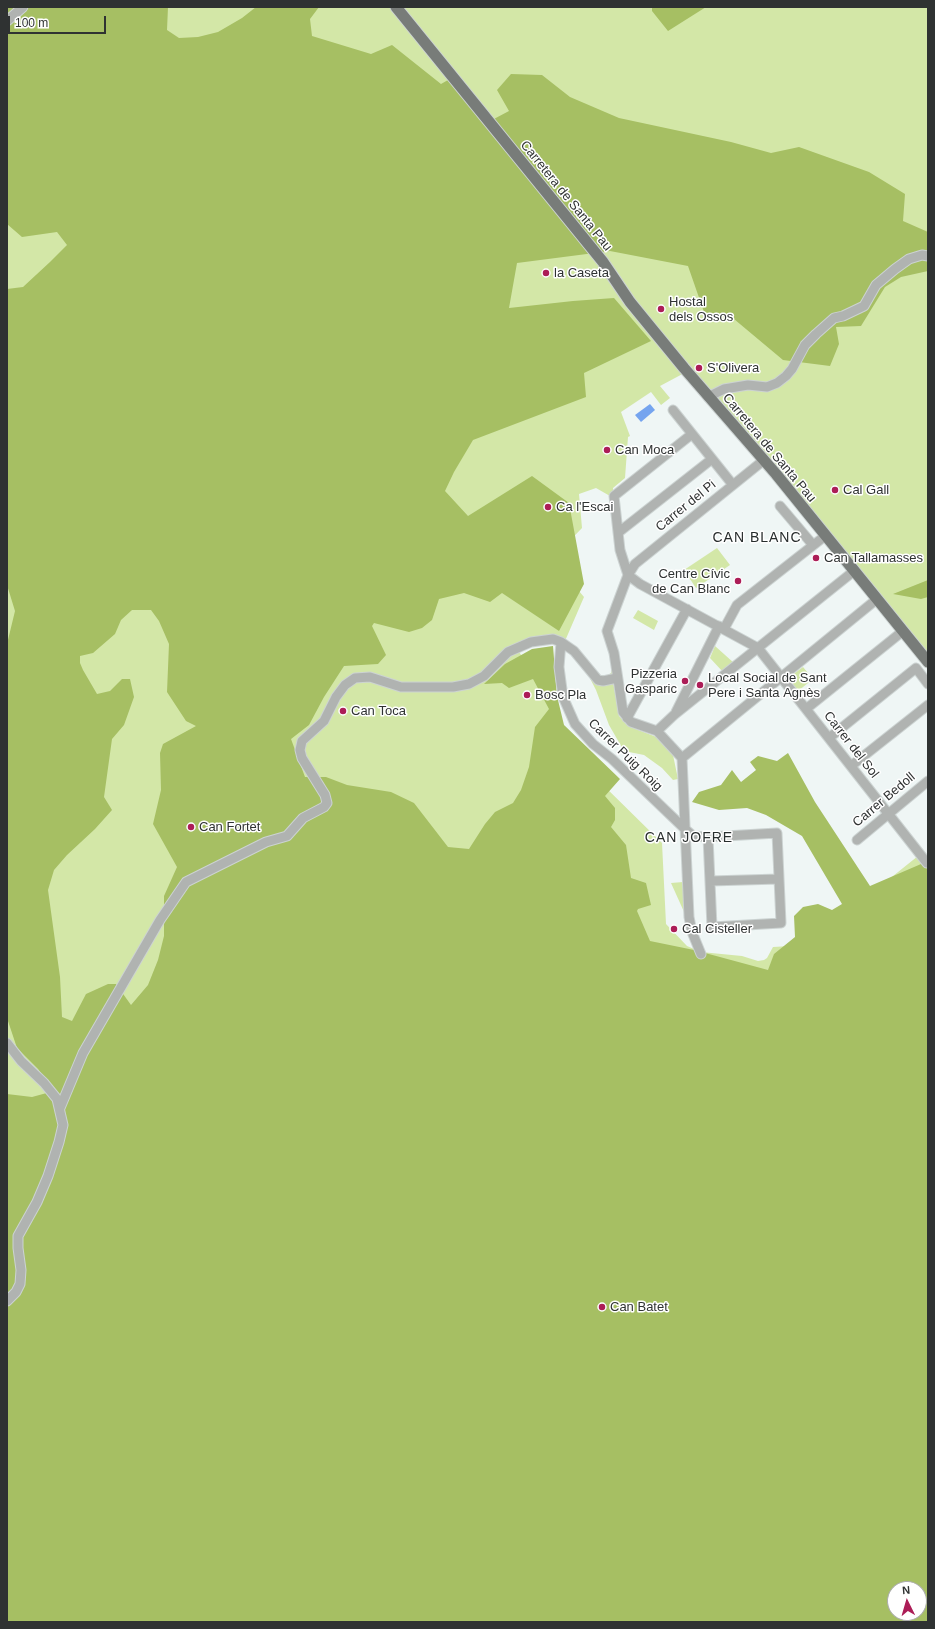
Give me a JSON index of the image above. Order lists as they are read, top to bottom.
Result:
{
  "streets": {
    "main road": ["Carretera de Santa Pau"],
    "street": [
      "Carrer del Pi",
      "Carrer del Sol",
      "Carrer Puig Roig",
      "Carrer Bedoll"
    ]
  },
  "crossings": [
    ["Carretera de Santa Pau", "Carrer del Pi"],
    ["Carrer del Pi", "Carrer del Sol"],
    ["Carrer del Sol", "Carrer Bedoll"]
  ],
  "districts": ["CAN BLANC", "CAN JOFRE"],
  "places": [
    "la Caseta",
    "Hostal dels Ossos",
    "S'Olivera",
    "Can Moca",
    "Cal Gall",
    "Ca l'Escai",
    "Can Tallamasses",
    "Centre Cívic de Can Blanc",
    "Pizzeria Gasparic",
    "Local Social de Sant Pere i Santa Agnès",
    "Bosc Pla",
    "Can Toca",
    "Can Fortet",
    "Cal Cisteller",
    "Can Batet"
  ],
  "scale_bar": "100 m",
  "north": "top"
}
